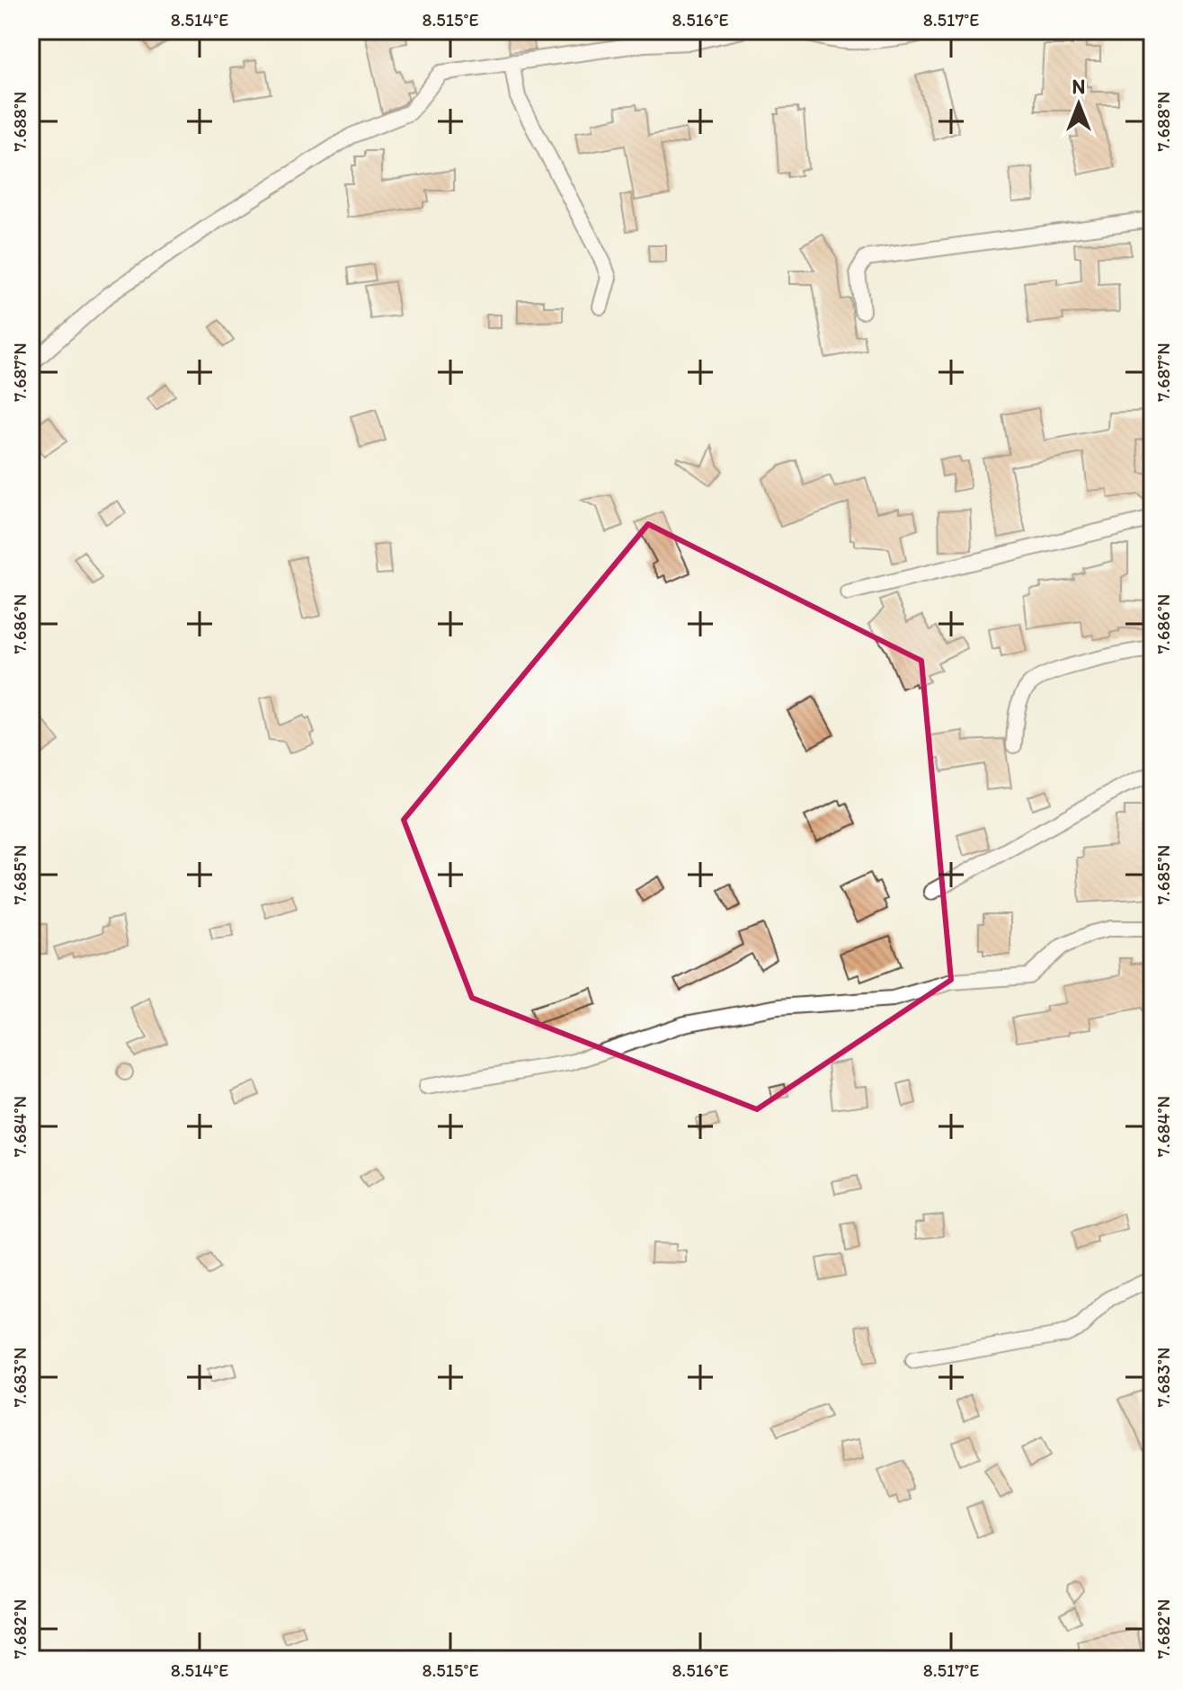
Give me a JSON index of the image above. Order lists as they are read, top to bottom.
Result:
{
  "north": "top",
  "coordinates": [
    "8.514°E",
    "8.515°E",
    "8.516°E",
    "8.517°E",
    "7.688°N",
    "7.687°N",
    "7.686°N",
    "7.685°N",
    "7.684°N",
    "7.683°N",
    "7.682°N"
  ]
}
